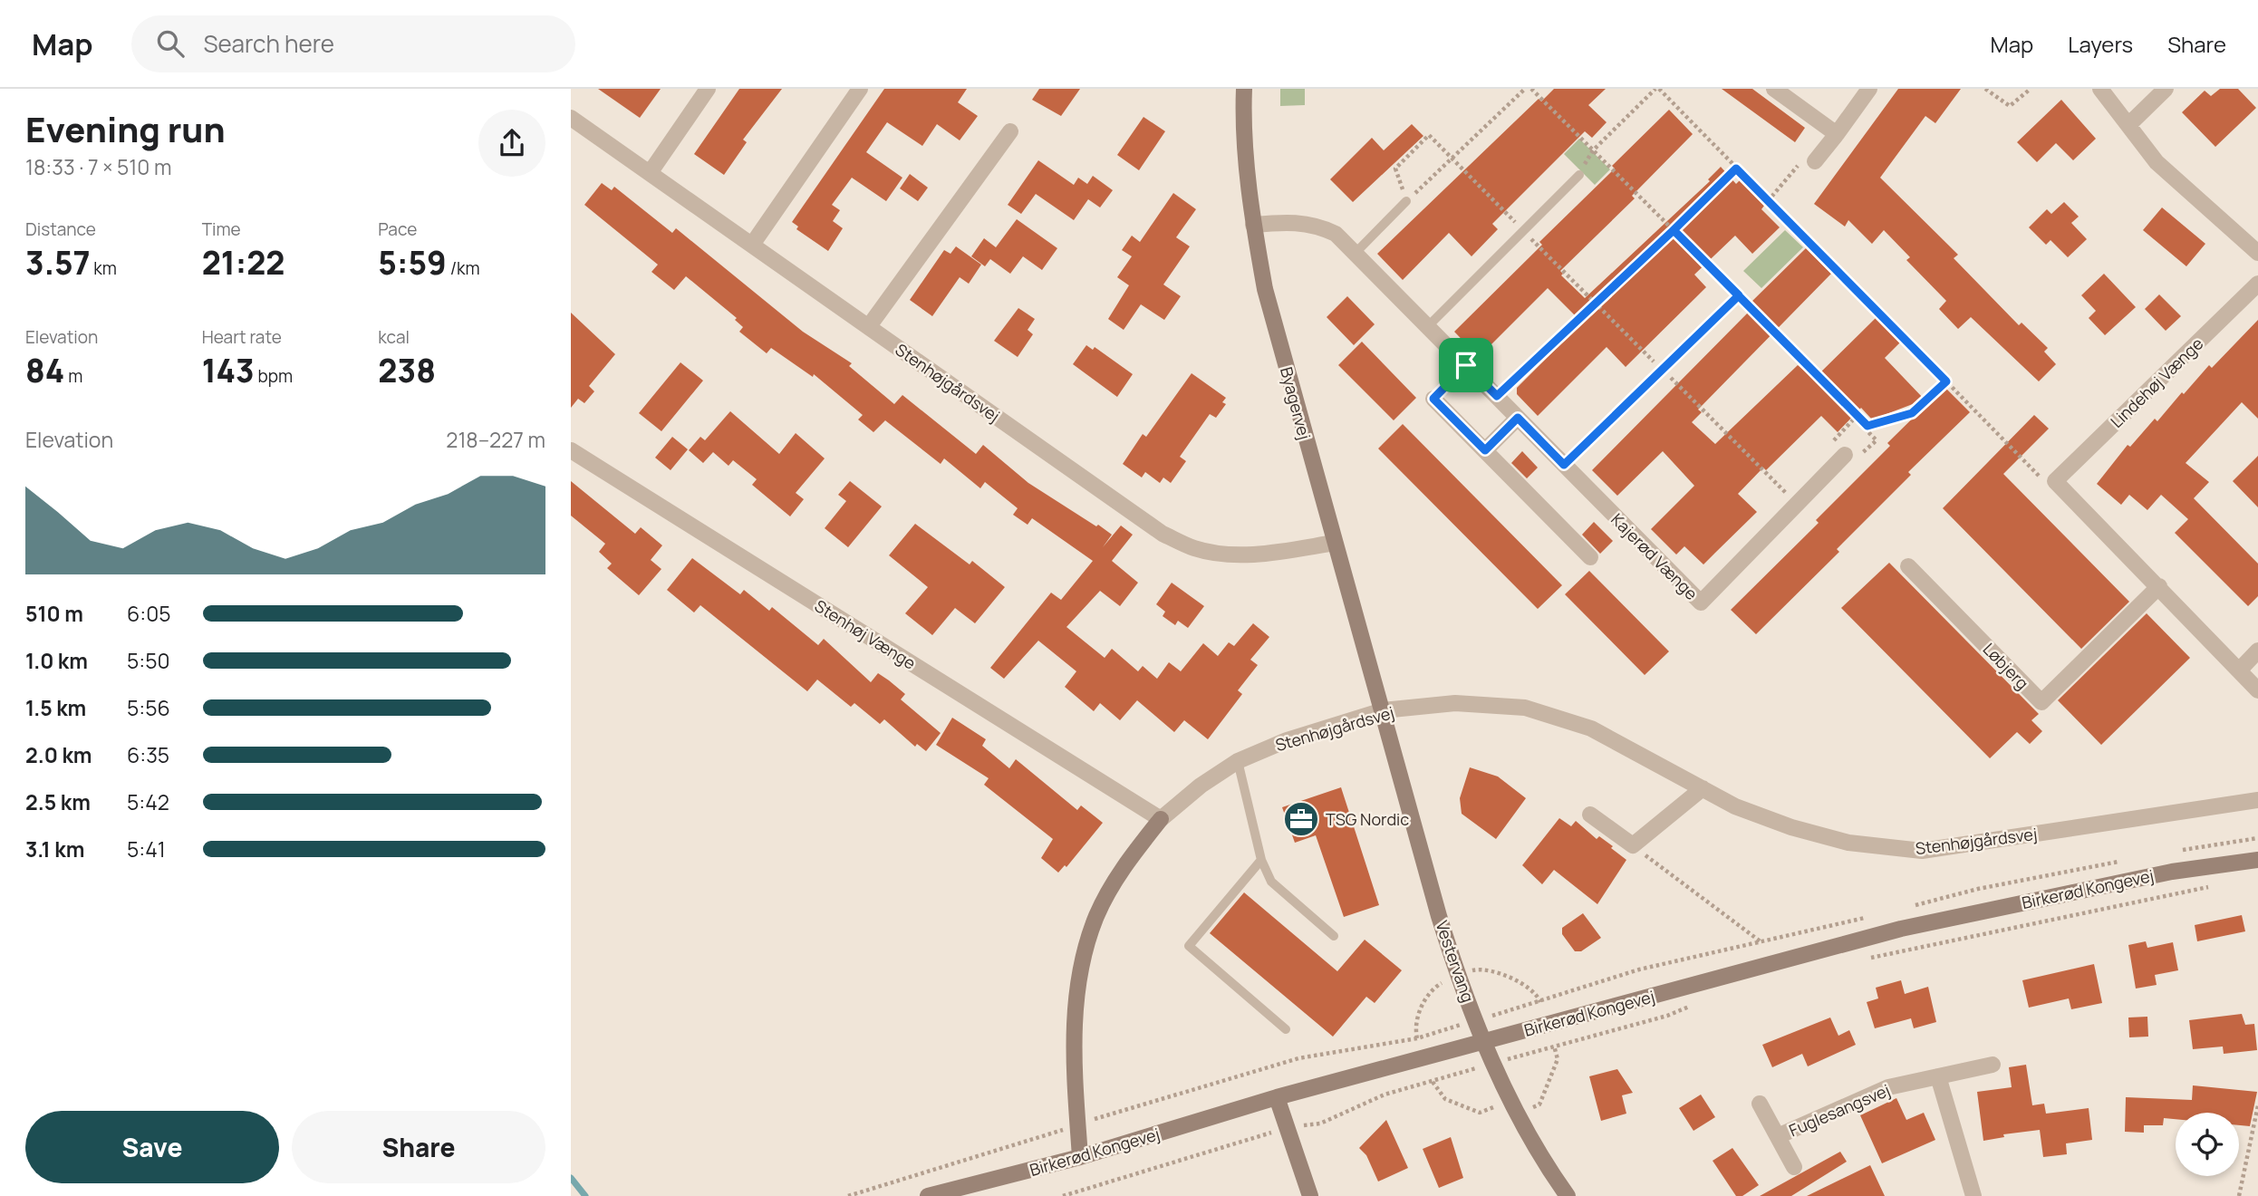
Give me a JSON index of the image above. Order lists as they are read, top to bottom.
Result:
{
  "streets": {
    "main road": ["Byagervej", "Birkerød Kongevej", "Vestervang"],
    "street": [
      "Stenhøjgårdsvej",
      "Lindehøj Vænge",
      "Kajerød Vænge",
      "Stenhøj Vænge",
      "Løbjerg",
      "Fuglesangsvej"
    ]
  },
  "crossings": [
    ["Stenhøjgårdsvej", "Byagervej"],
    ["Stenhøjgårdsvej", "Stenhøj Vænge"],
    ["Stenhøjgårdsvej", "Vestervang"],
    ["Byagervej", "Kajerød Vænge"],
    ["Byagervej", "Vestervang"]
  ],
  "places": {
    "office": ["TSG Nordic"]
  },
  "page": {
    "header": "Map",
    "search": "Search here",
    "nav": ["Map", "Layers", "Share"],
    "heading": ["Evening run", "18:33 · 7 × 510 m"],
    "stats": [
      ["Distance", "3.57 km"],
      ["Time", "21:22"],
      ["Pace", "5:59 /km"],
      ["Elevation", "84 m"],
      ["Heart rate", "143 bpm"],
      ["kcal", "238"]
    ],
    "chart": ["Elevation", "218–227 m"],
    "list": [
      {
        "name": "510 m",
        "note": "6:05"
      },
      {
        "name": "1.0 km",
        "note": "5:50"
      },
      {
        "name": "1.5 km",
        "note": "5:56"
      },
      {
        "name": "2.0 km",
        "note": "6:35"
      },
      {
        "name": "2.5 km",
        "note": "5:42"
      },
      {
        "name": "3.1 km",
        "note": "5:41"
      }
    ],
    "buttons": ["Save", "Share"]
  }
}
